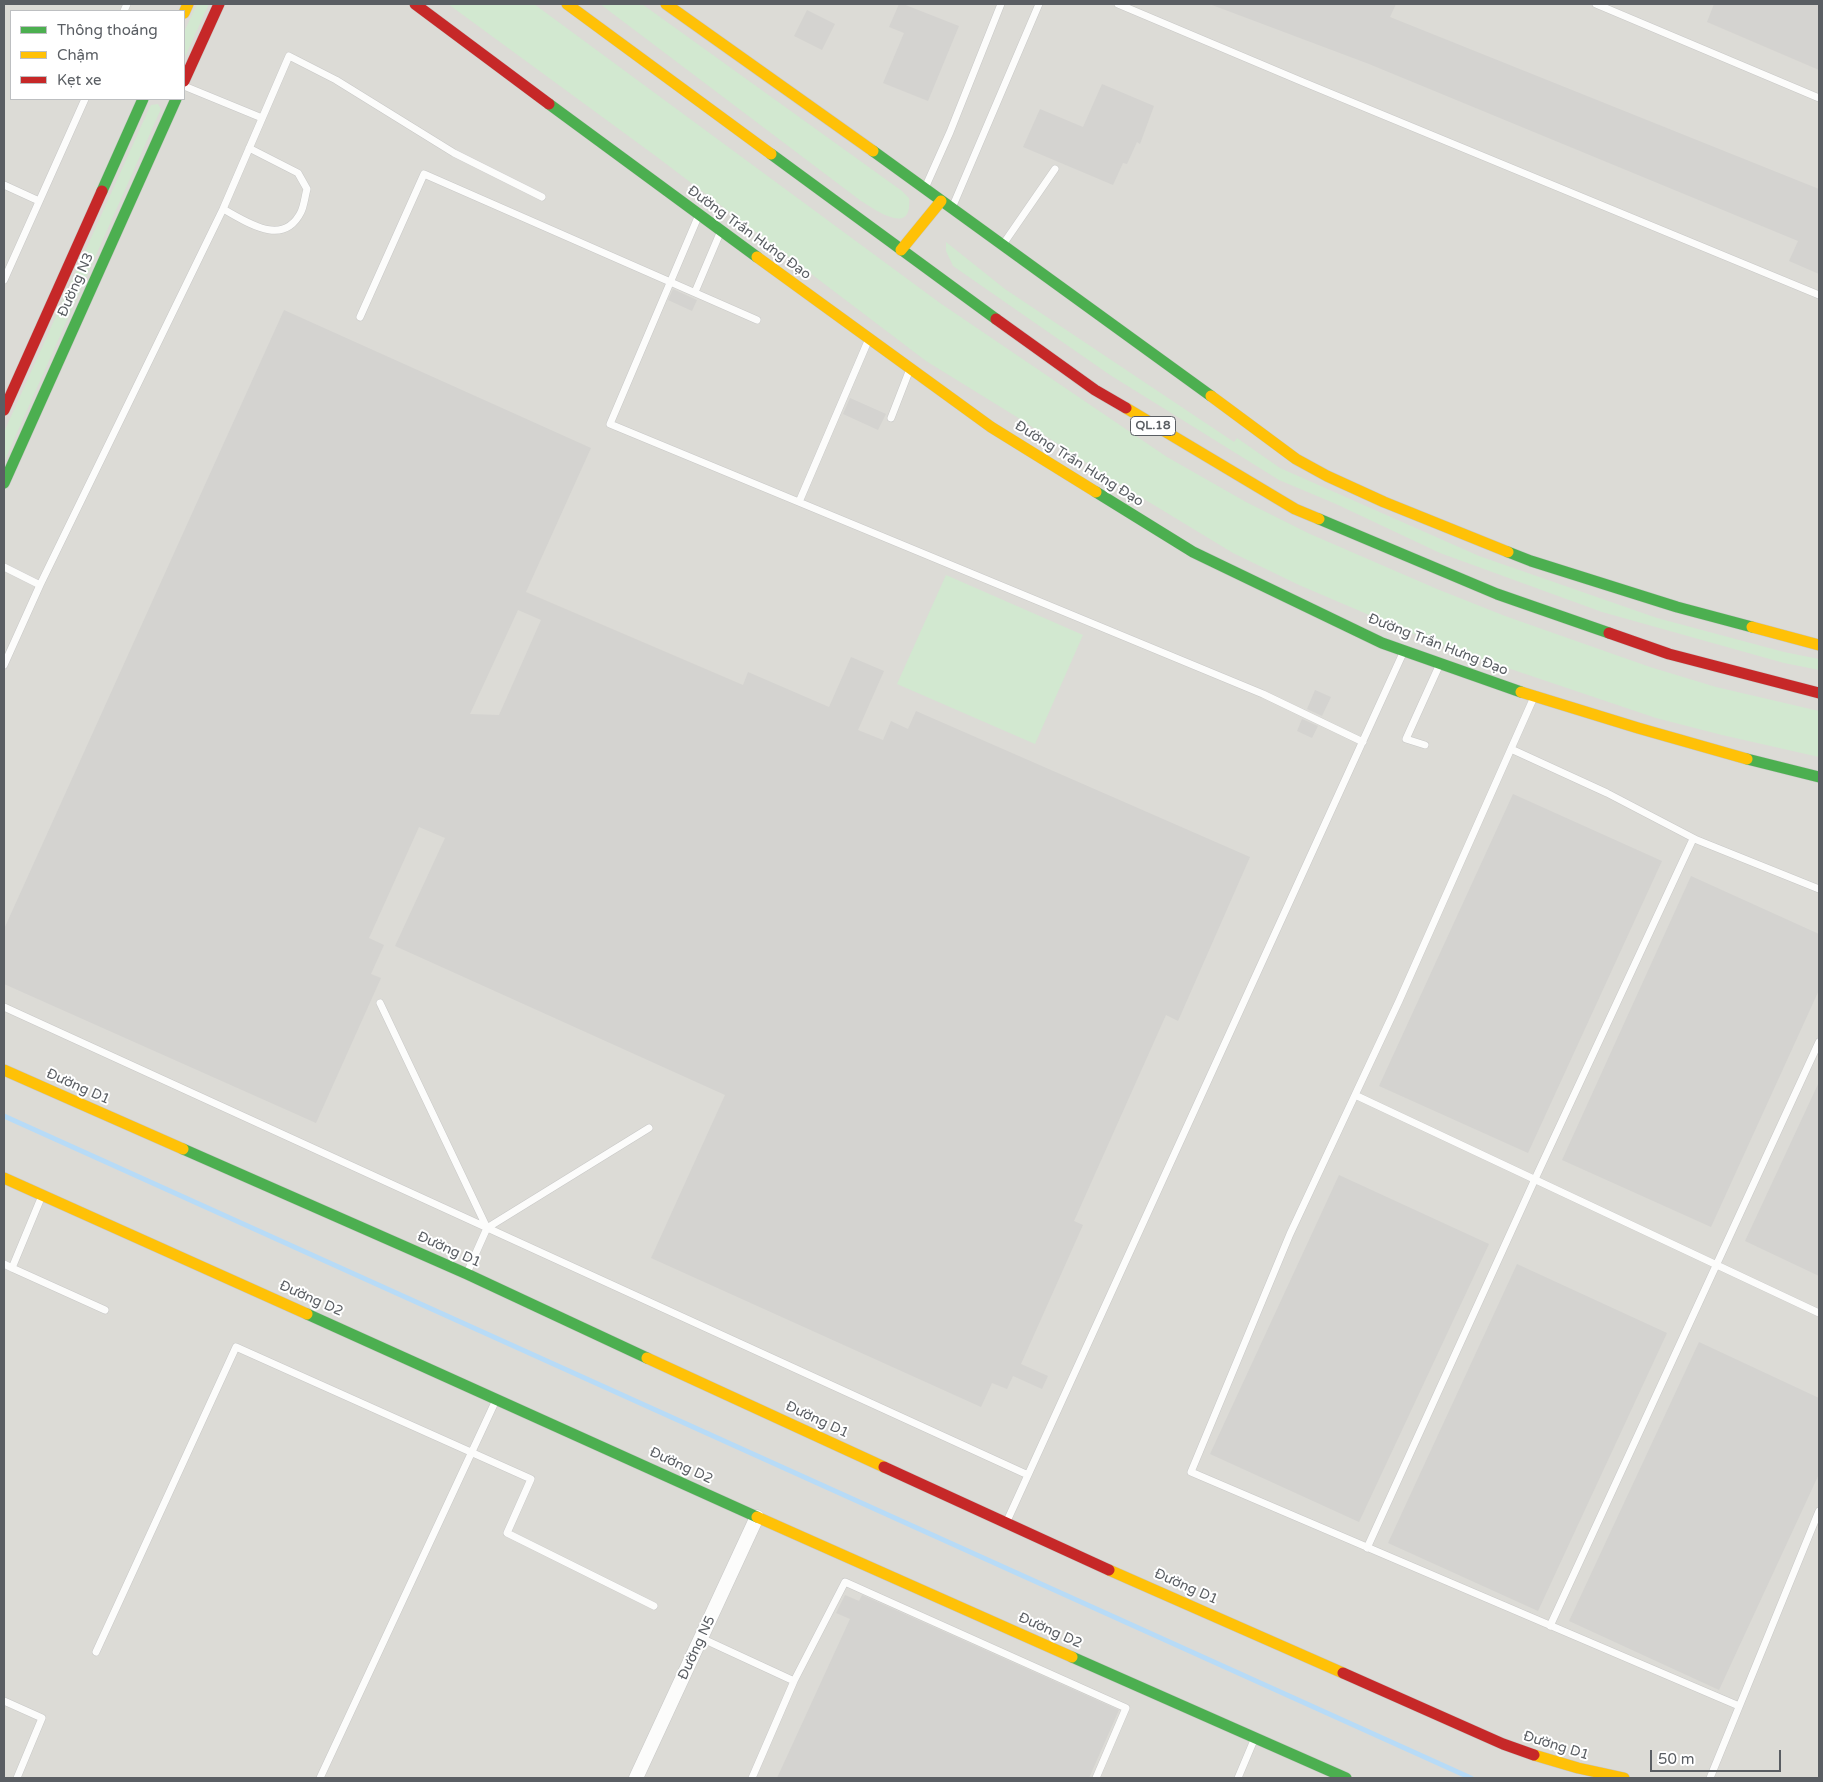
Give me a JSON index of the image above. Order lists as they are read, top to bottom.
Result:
{
  "streets": {
    "main road": [
      "Đường Trần Hưng Đạo",
      "Đường N3",
      "QL.18",
      "Đường D1",
      "Đường D2"
    ],
    "street": ["Đường N5"]
  },
  "crossings": [
    ["Đường D2", "Đường N5"]
  ],
  "legend": ["Thông thoáng", "Chậm", "Kẹt xe"],
  "scale_bar": "50 m"
}
